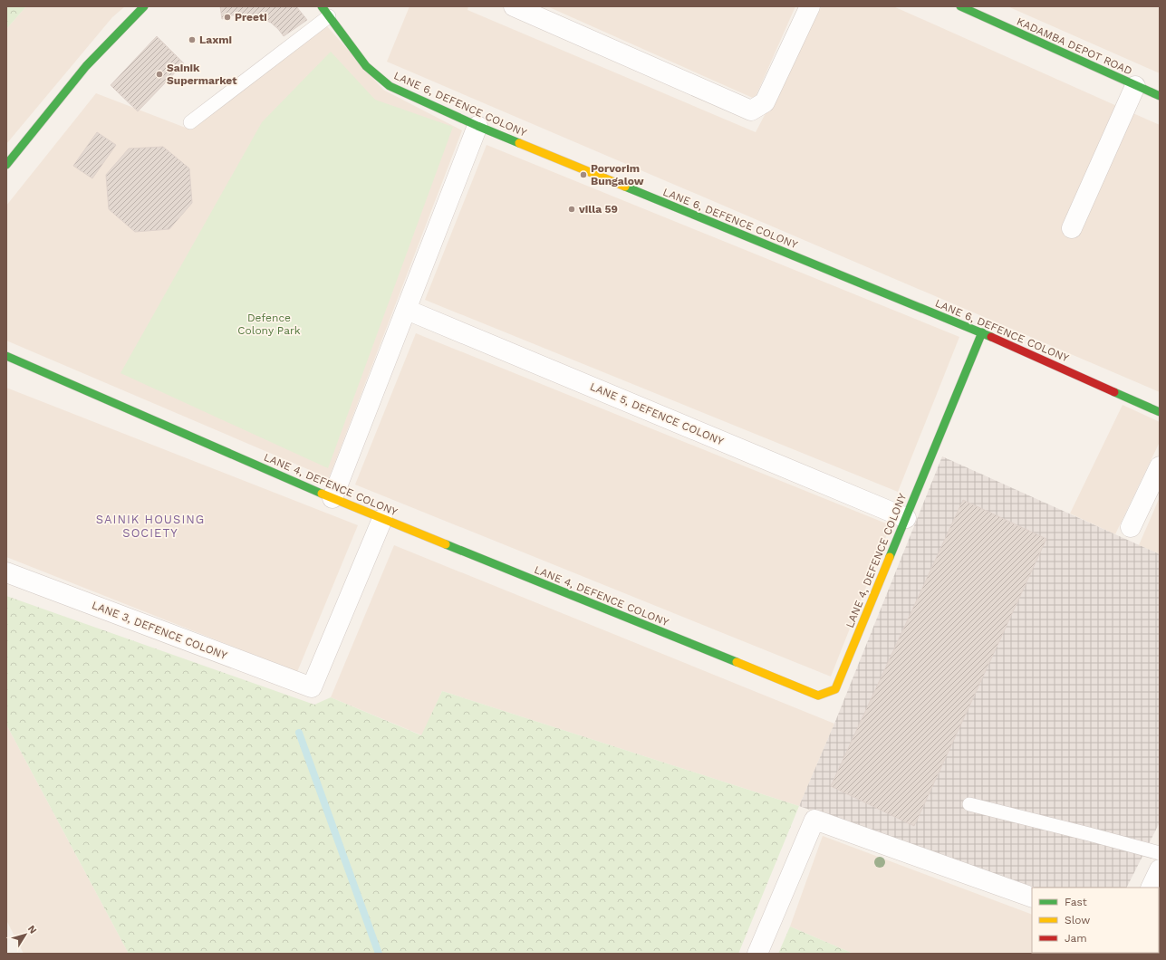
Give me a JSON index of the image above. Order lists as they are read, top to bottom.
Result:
{
  "streets": {
    "street": [
      "KADAMBA DEPOT ROAD",
      "LANE 6, DEFENCE COLONY",
      "LANE 5, DEFENCE COLONY",
      "LANE 4, DEFENCE COLONY",
      "LANE 3, DEFENCE COLONY"
    ]
  },
  "crossings": [
    ["LANE 6, DEFENCE COLONY", "LANE 4, DEFENCE COLONY"],
    ["LANE 5, DEFENCE COLONY", "LANE 4, DEFENCE COLONY"],
    ["LANE 4, DEFENCE COLONY", "LANE 3, DEFENCE COLONY"]
  ],
  "districts": ["SAINIK HOUSING SOCIETY"],
  "parks": ["Defence Colony Park"],
  "places": [
    "Preeti",
    "Laxmi",
    "Sainik Supermarket",
    "Porvorim Bungalow",
    "villa 59"
  ],
  "legend": ["Fast", "Slow", "Jam"],
  "north": "top right"
}
